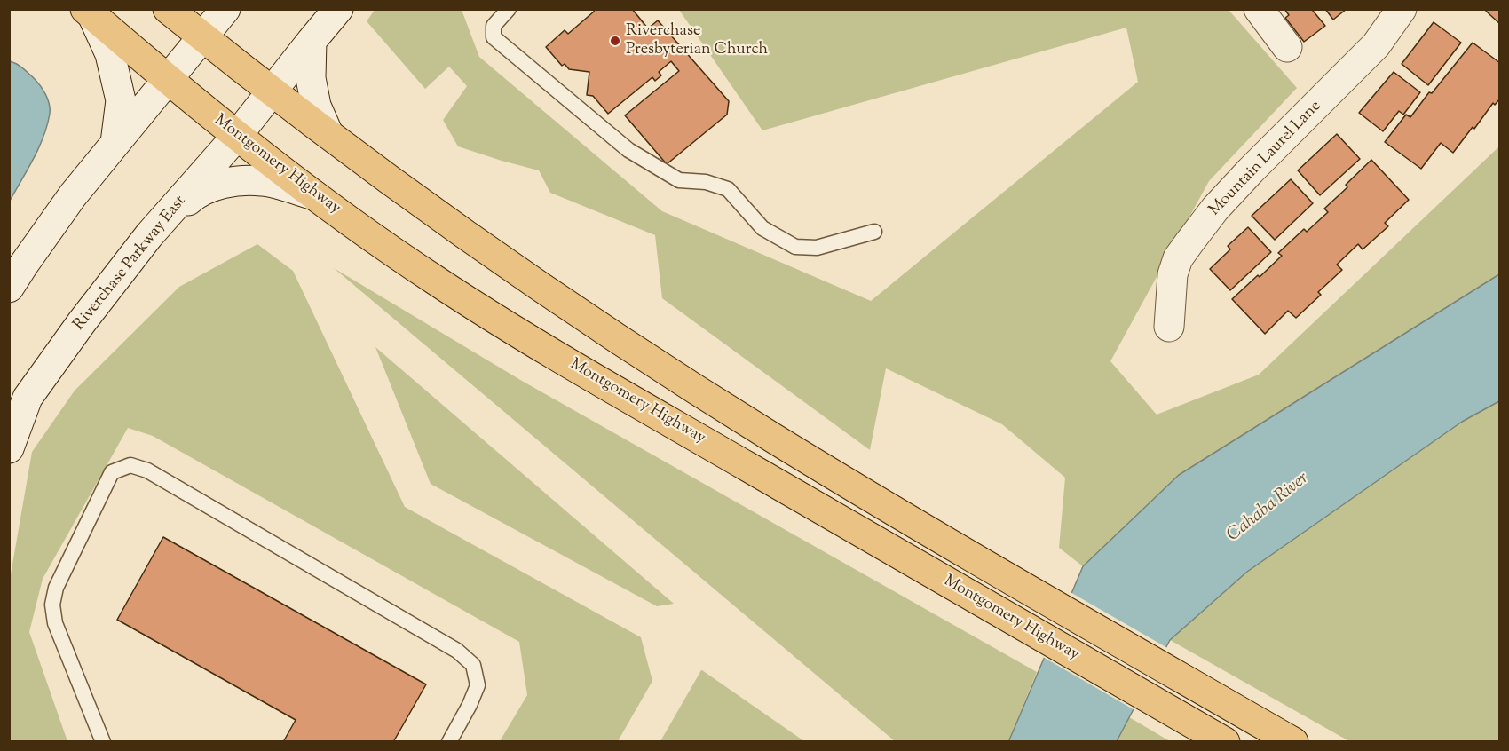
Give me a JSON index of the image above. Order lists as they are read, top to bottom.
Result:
{
  "streets": {
    "main road": ["Montgomery Highway"],
    "street": ["Mountain Laurel Lane", "Riverchase Parkway East"]
  },
  "crossings": [
    ["Montgomery Highway", "Riverchase Parkway East"]
  ],
  "water": ["Cahaba River"],
  "places": ["Riverchase Presbyterian Church"]
}
